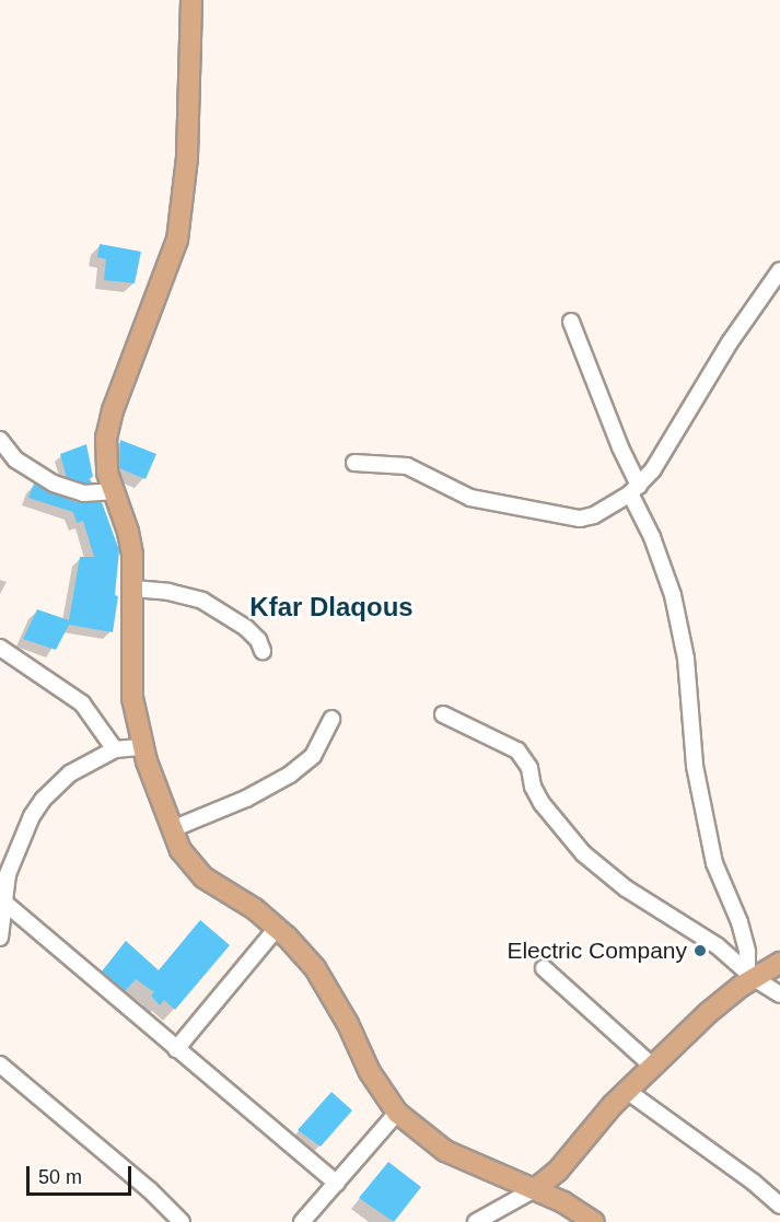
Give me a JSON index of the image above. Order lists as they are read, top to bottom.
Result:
{
  "districts": ["Kfar Dlaqous"],
  "places": ["Electric Company"],
  "scale_bar": "50 m"
}
